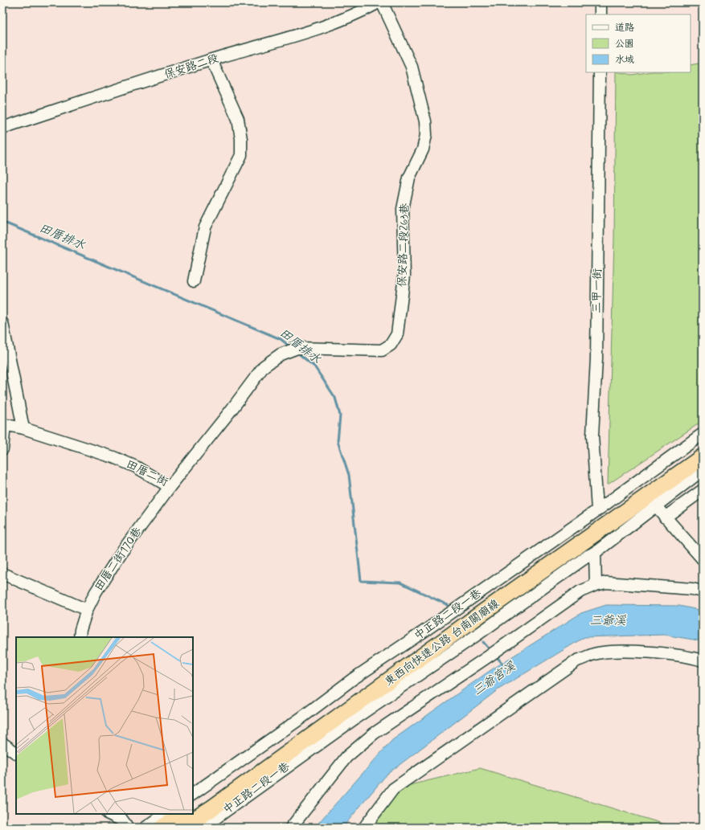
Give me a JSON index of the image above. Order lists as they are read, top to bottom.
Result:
{
  "streets": {
    "highway": ["東西向快速公路 台南關廟線"],
    "street": [
      "保安路二段",
      "保安路二段263巷",
      "三甲一街",
      "田厝二街",
      "田厝二街170巷",
      "中正路二段一巷"
    ]
  },
  "crossings": [
    ["保安路二段", "保安路二段263巷"],
    ["保安路二段263巷", "田厝二街"],
    ["三甲一街", "中正路二段一巷"],
    ["田厝二街", "田厝二街170巷"],
    ["中正路二段一巷", "東西向快速公路 台南關廟線"]
  ],
  "water": ["田厝排水", "三爺溪", "三爺宮溪"],
  "legend": ["道路", "公園", "水域"]
}
